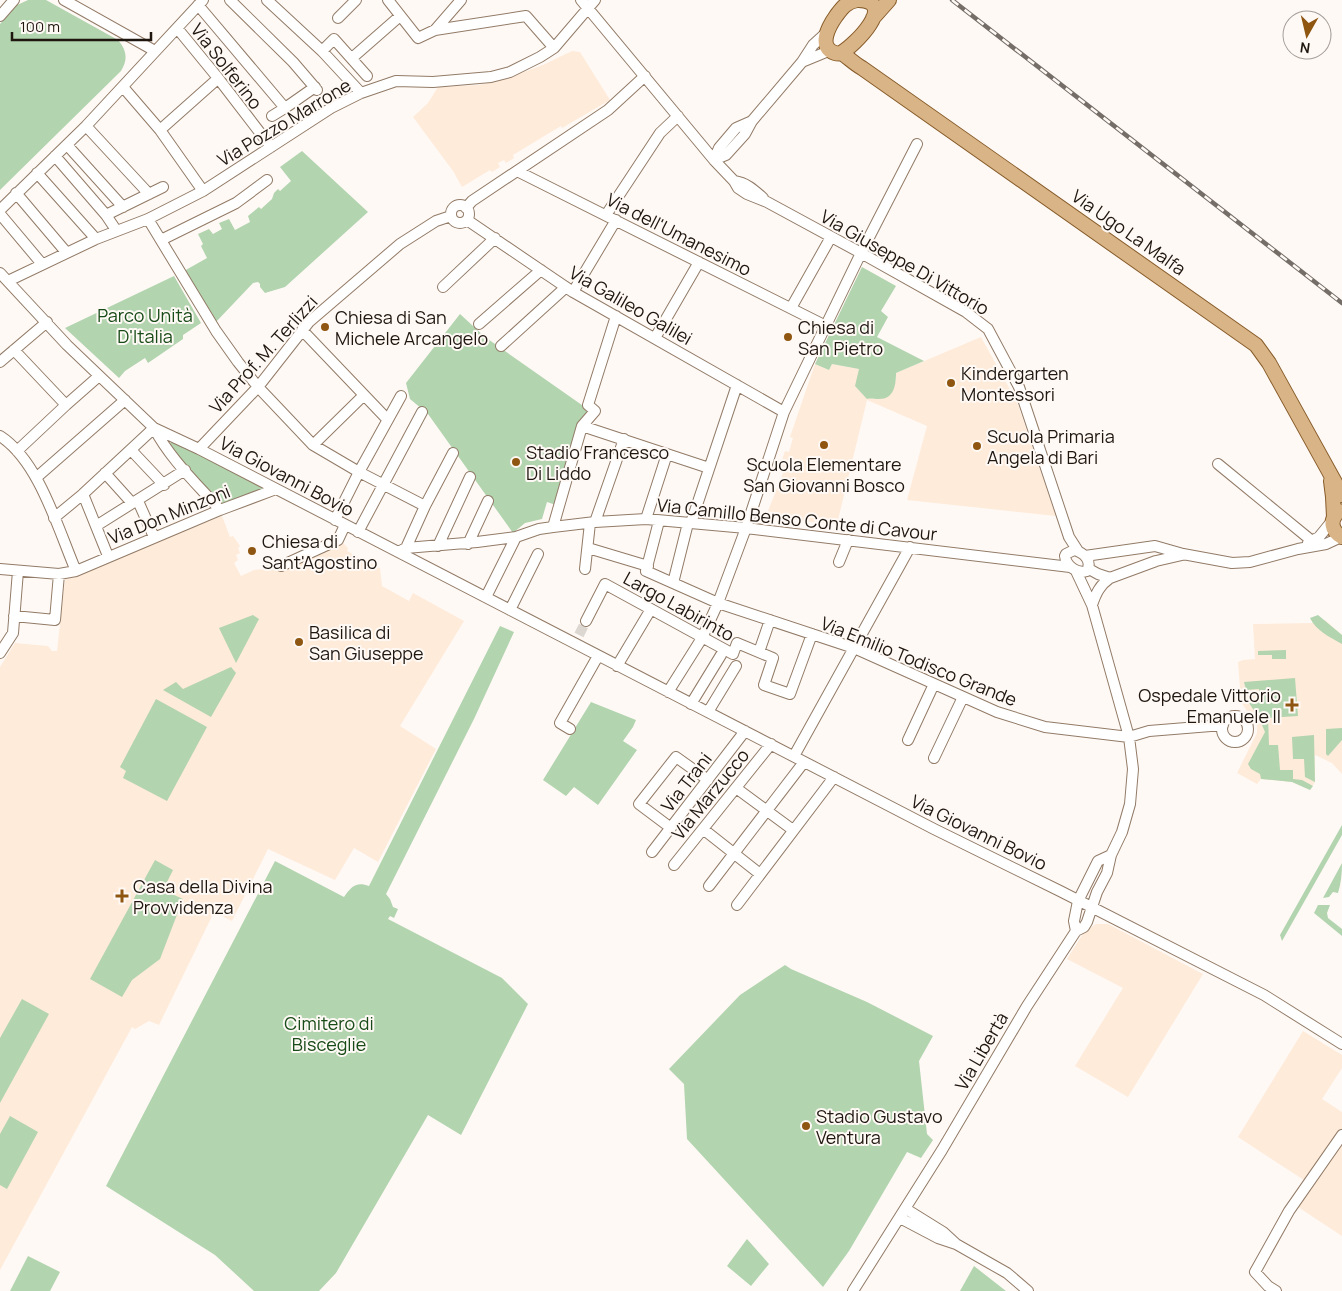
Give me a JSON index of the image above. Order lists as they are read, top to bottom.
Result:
{
  "streets": {
    "main road": ["Via Ugo La Malfa"],
    "street": [
      "Via Solferino",
      "Via Pozzo Marrone",
      "Via dell'Umanesimo",
      "Via Giuseppe Di Vittorio",
      "Via Galileo Galilei",
      "Via Prof. M. Terlizzi",
      "Via Giovanni Bovio",
      "Via Don Minzoni",
      "Via Camillo Benso Conte di Cavour",
      "Largo Labirinto",
      "Via Emilio Todisco Grande",
      "Via Trani",
      "Via Marzucco",
      "Via Libertà"
    ]
  },
  "crossings": [
    ["Via Solferino", "Via Pozzo Marrone"],
    ["Via Pozzo Marrone", "Via Giuseppe Di Vittorio"],
    ["Via Pozzo Marrone", "Via Giovanni Bovio"],
    ["Via Giuseppe Di Vittorio", "Via Giovanni Bovio"],
    ["Via Giuseppe Di Vittorio", "Via Camillo Benso Conte di Cavour"],
    ["Via Giuseppe Di Vittorio", "Via Emilio Todisco Grande"],
    ["Via Giuseppe Di Vittorio", "Via Libertà"],
    ["Via Galileo Galilei", "Via Prof. M. Terlizzi"],
    ["Via Prof. M. Terlizzi", "Via Giovanni Bovio"],
    ["Via Giovanni Bovio", "Via Don Minzoni"],
    ["Via Giovanni Bovio", "Via Camillo Benso Conte di Cavour"],
    ["Via Giovanni Bovio", "Via Trani"],
    ["Via Giovanni Bovio", "Via Marzucco"],
    ["Via Giovanni Bovio", "Via Libertà"]
  ],
  "parks": ["Parco Unità D'Italia", "Cimitero di Bisceglie"],
  "places": {
    "other": [
      "Chiesa di San Michele Arcangelo",
      "Chiesa di San Pietro",
      "Kindergarten Montessori",
      "Scuola Elementare San Giovanni Bosco",
      "Scuola Primaria Angela di Bari",
      "Stadio Francesco Di Liddo",
      "Chiesa di Sant'Agostino",
      "Basilica di San Giuseppe",
      "Stadio Gustavo Ventura"
    ],
    "health": ["Ospedale Vittorio Emanuele II", "Casa della Divina Provvidenza"]
  },
  "scale_bar": "100 m",
  "north": "bottom"
}
